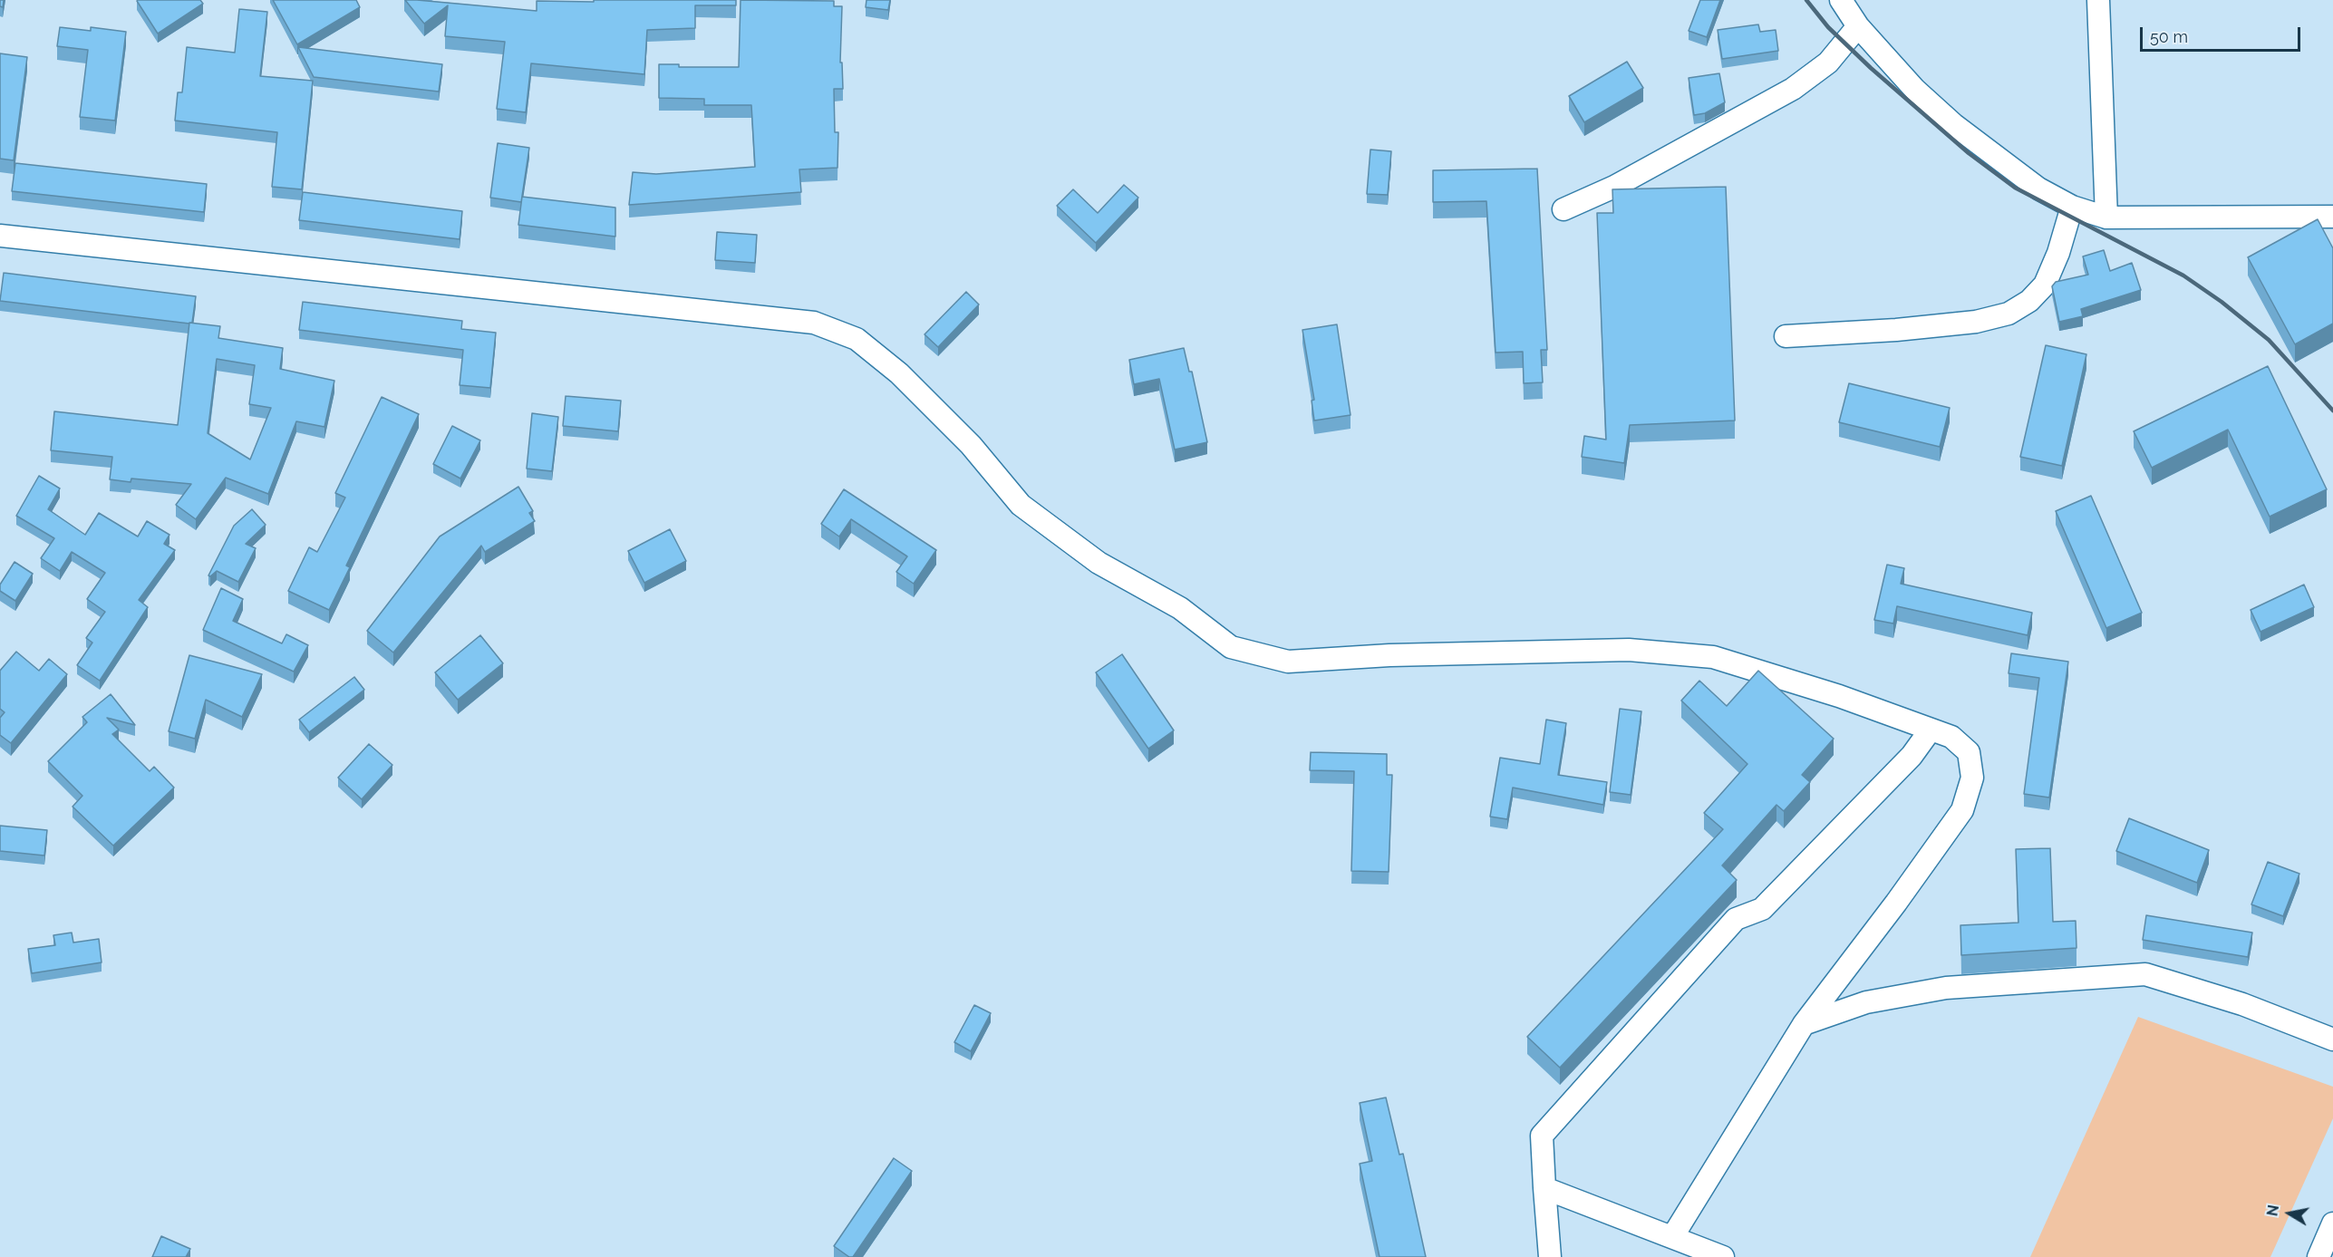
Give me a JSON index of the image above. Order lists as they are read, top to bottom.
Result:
{
  "scale_bar": "50 m",
  "north": "left"
}
